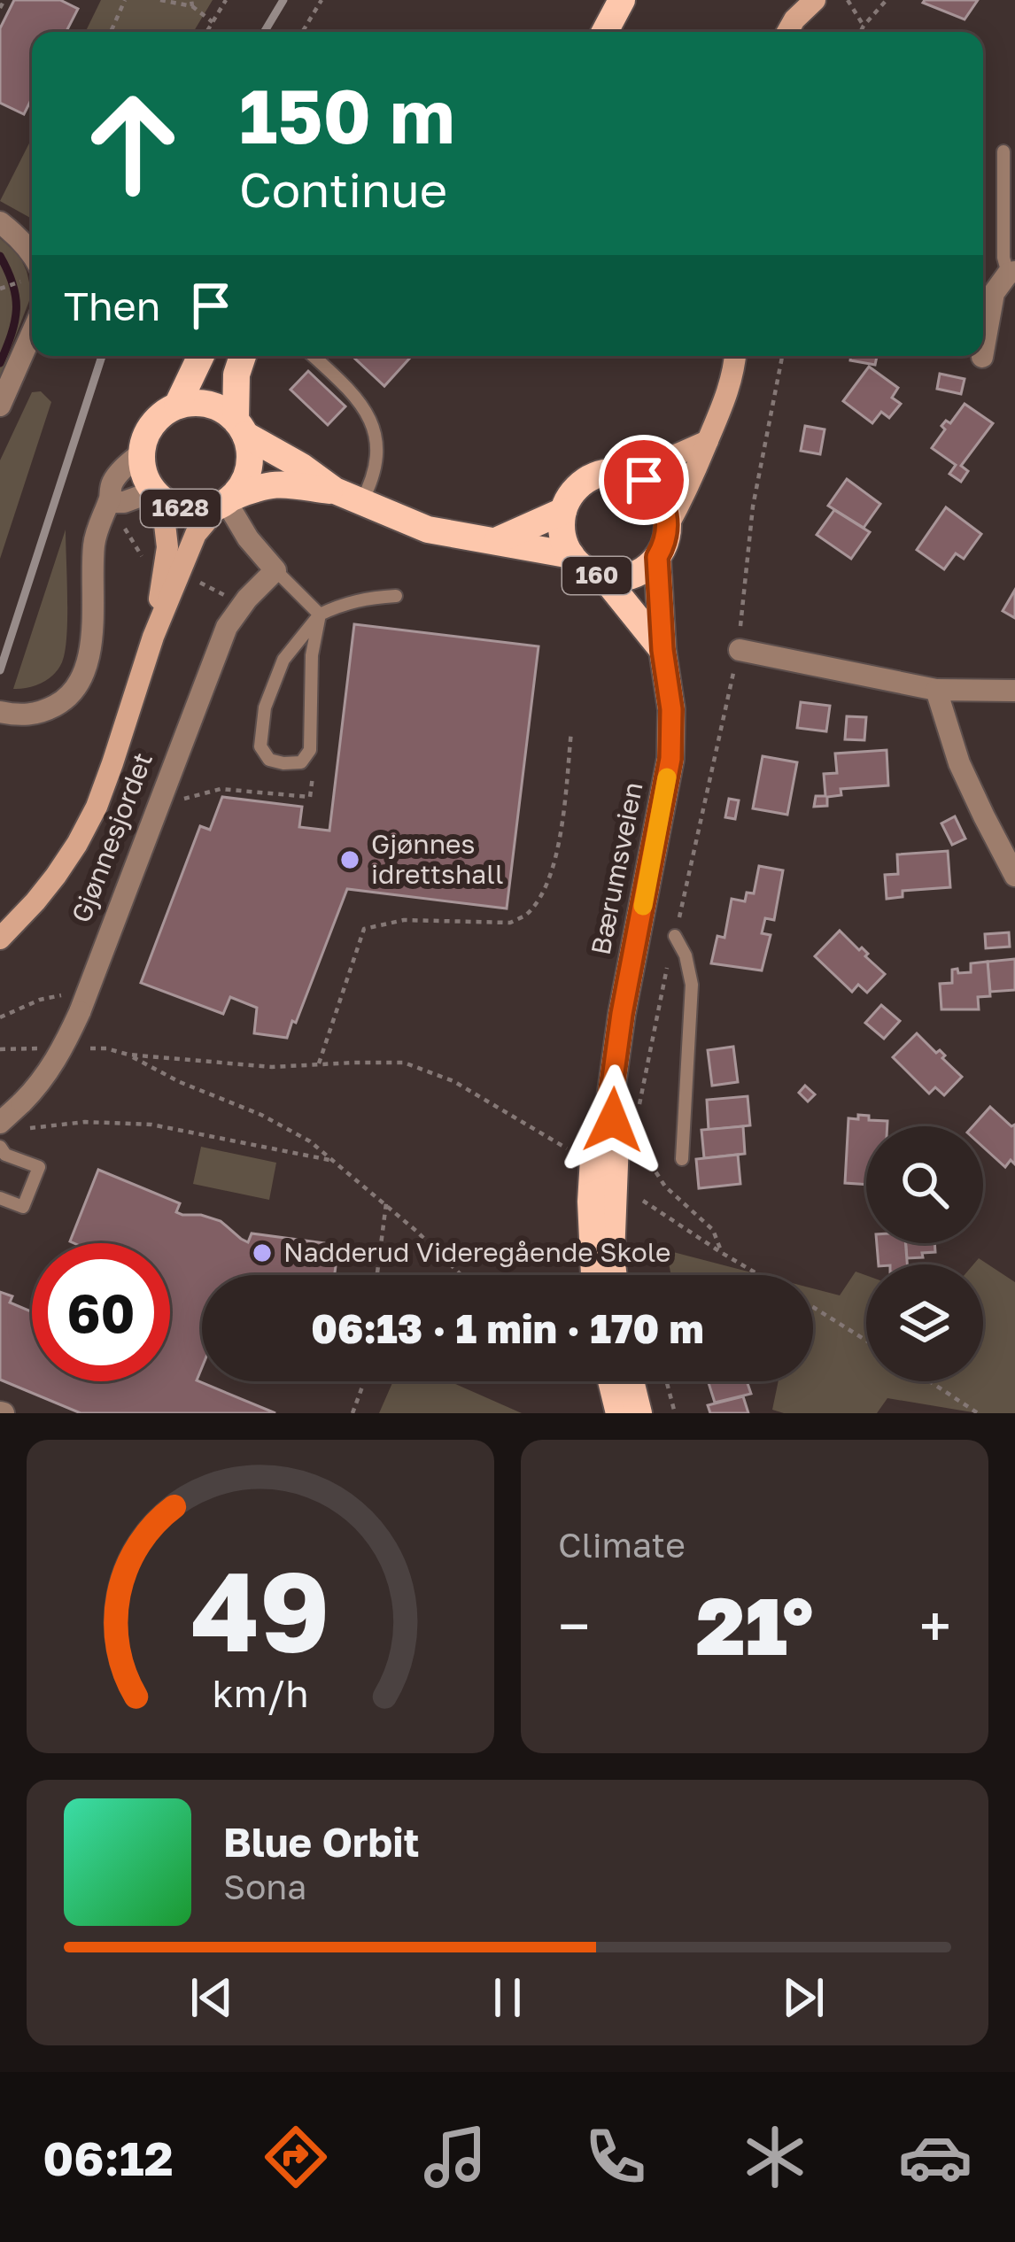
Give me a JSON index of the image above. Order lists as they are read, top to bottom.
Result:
{
  "streets": {
    "main road": [
      "1628",
      "160",
      "Gjønnesjordet",
      "Bærumsveien"
    ]
  },
  "crossings": [
    ["1628", "Gjønnesjordet"],
    ["160", "Bærumsveien"]
  ],
  "places": ["Gjønnes idrettshall", "Nadderud Videregående Skole"],
  "page": {
    "turn": ["150 m", "Continue"],
    "then": "Then",
    "limit": "60",
    "trip": "06:13 · 1 min · 170 m",
    "tile": "Climate",
    "heat": ["−", "21°", "+"],
    "song": ["Blue Orbit", "Sona"],
    "tabs": "06:12",
    "gauge": ["49", "km/h"]
  }
}
